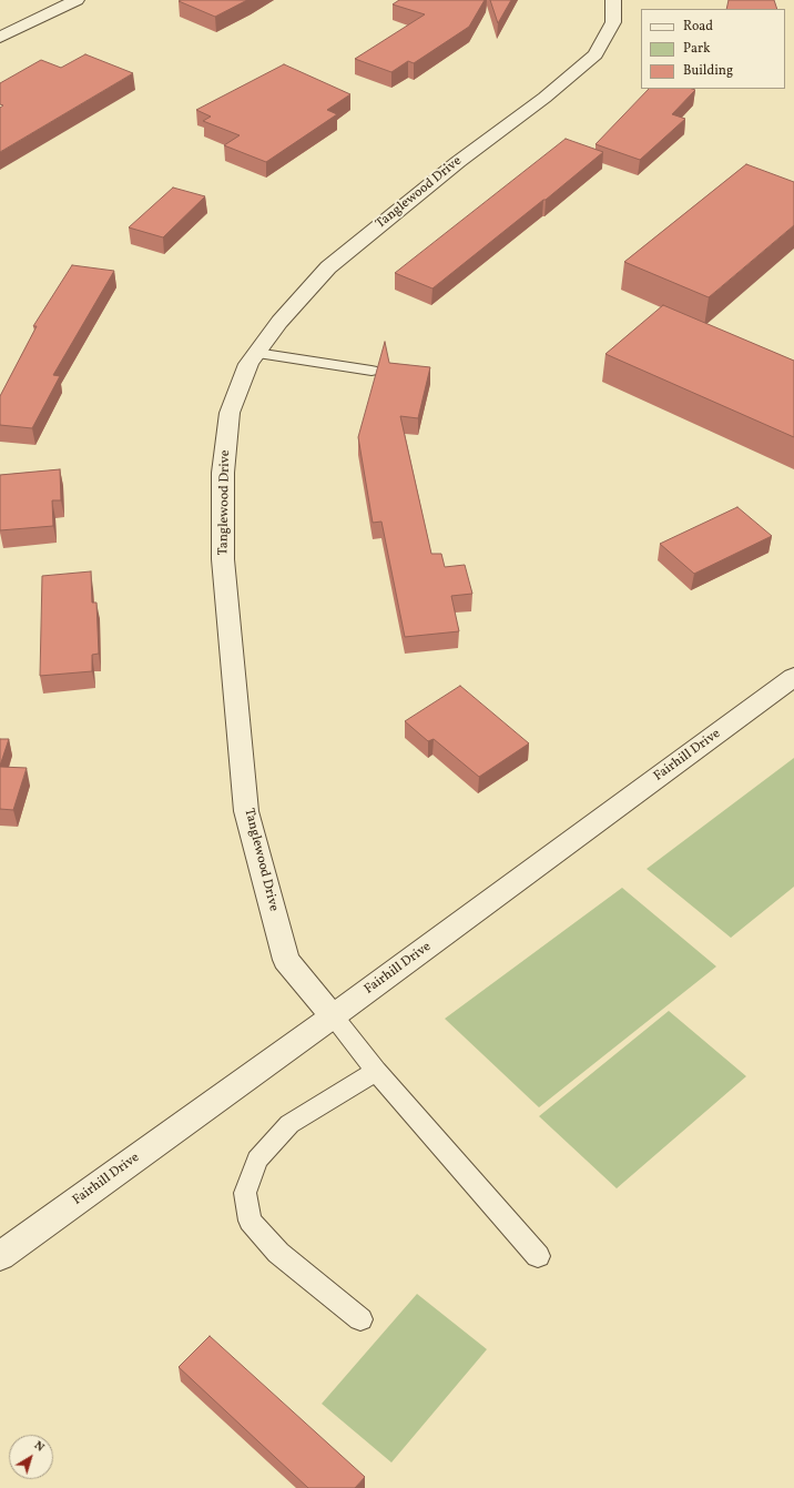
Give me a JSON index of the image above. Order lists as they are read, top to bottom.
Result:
{
  "streets": {
    "street": ["Tanglewood Drive", "Fairhill Drive"]
  },
  "crossings": [
    ["Tanglewood Drive", "Fairhill Drive"]
  ],
  "legend": ["Road", "Park", "Building"],
  "north": "top right"
}
